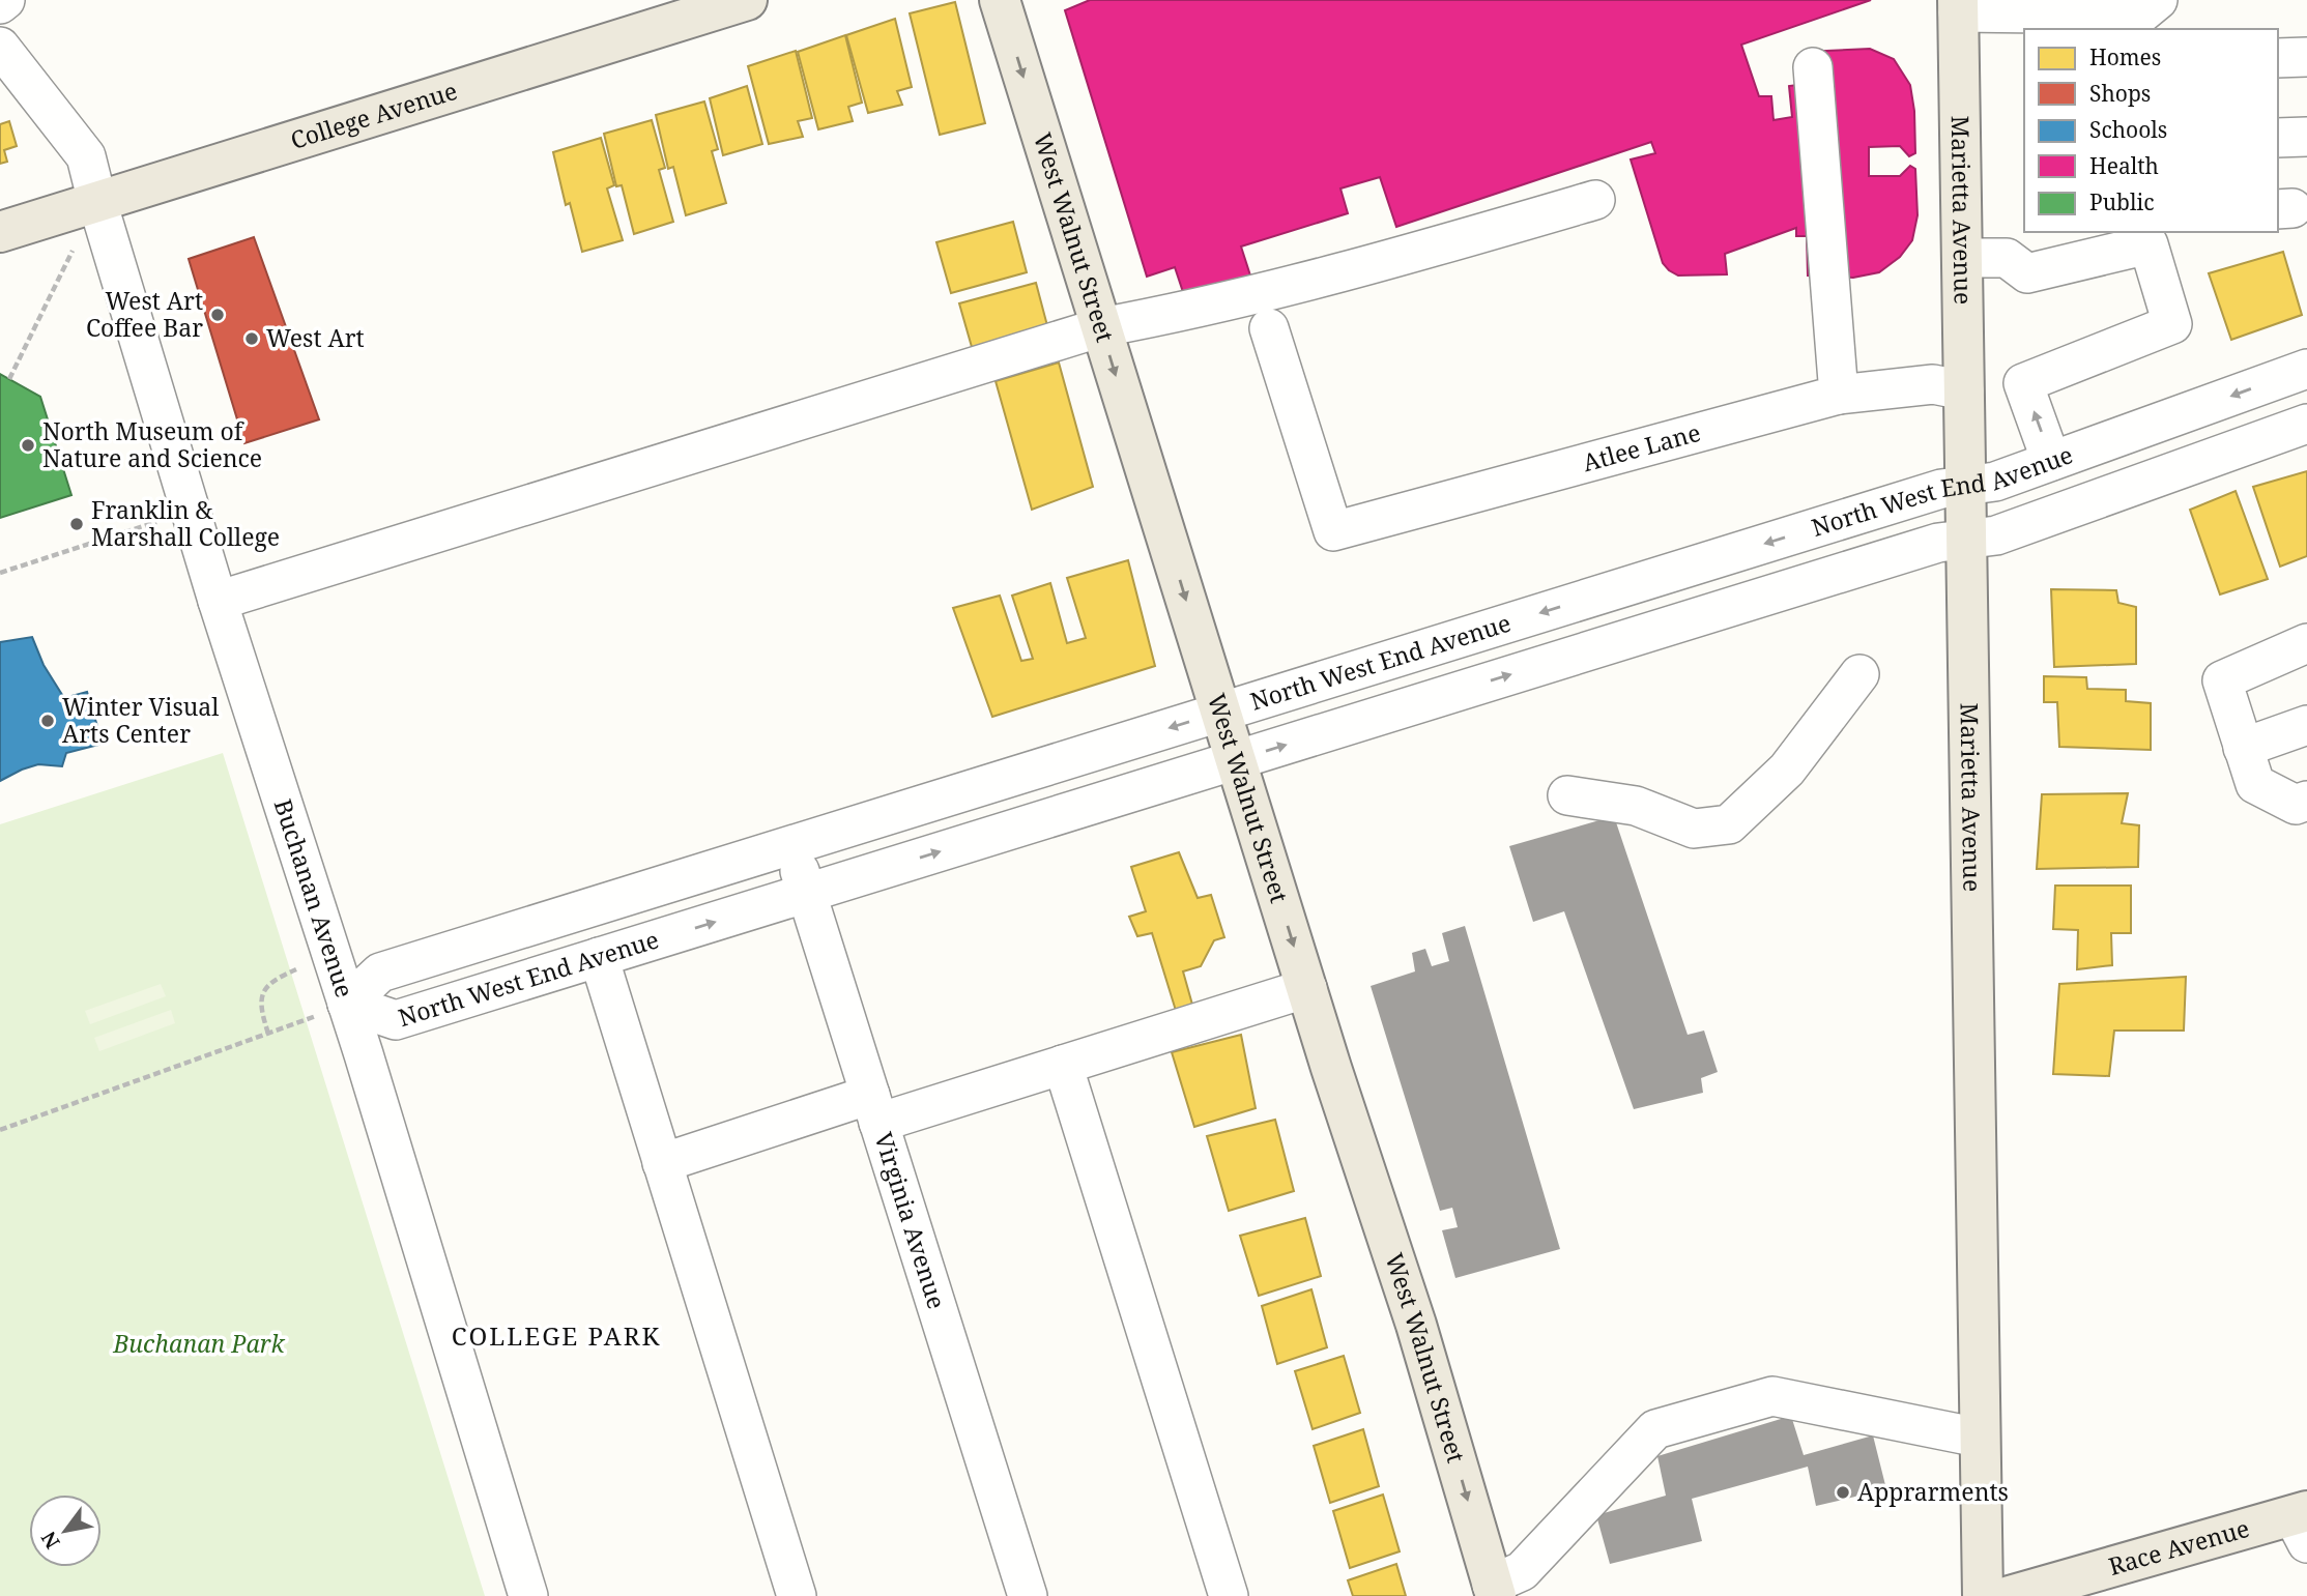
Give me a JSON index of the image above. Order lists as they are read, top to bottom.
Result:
{
  "streets": {
    "main road": [
      "College Avenue",
      "Marietta Avenue",
      "West Walnut Street",
      "Race Avenue"
    ],
    "street": [
      "Atlee Lane",
      "North West End Avenue",
      "Buchanan Avenue",
      "Virginia Avenue"
    ]
  },
  "crossings": [
    ["College Avenue", "Buchanan Avenue"],
    ["Marietta Avenue", "North West End Avenue"],
    ["West Walnut Street", "North West End Avenue"],
    ["North West End Avenue", "Buchanan Avenue"],
    ["North West End Avenue", "Virginia Avenue"]
  ],
  "one_way": ["West Walnut Street"],
  "districts": ["COLLEGE PARK"],
  "parks": ["Buchanan Park"],
  "places": [
    "West Art Coffee Bar",
    "West Art",
    "North Museum of Nature and Science",
    "Franklin & Marshall College",
    "Winter Visual Arts Center",
    "Apprarments"
  ],
  "legend": [
    "Homes",
    "Shops",
    "Schools",
    "Health",
    "Public"
  ],
  "north": "bottom left"
}
